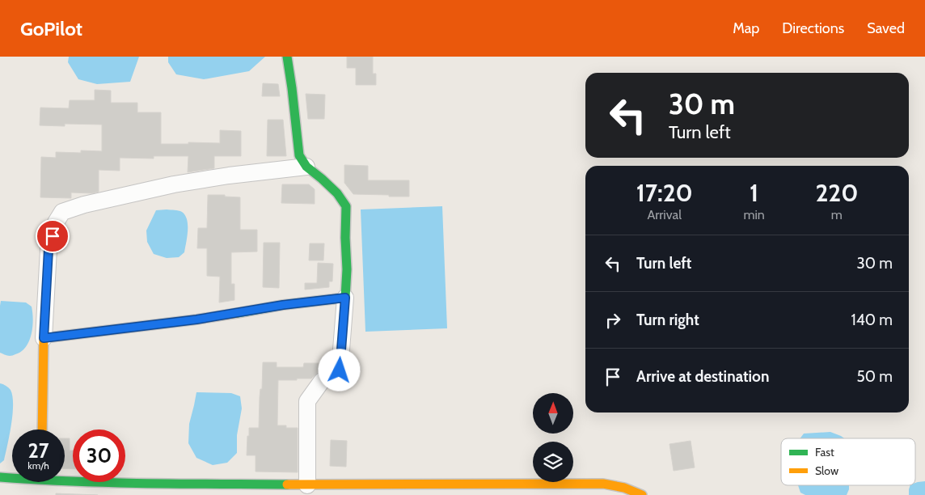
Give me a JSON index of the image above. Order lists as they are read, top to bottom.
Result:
{
  "legend": ["Fast", "Slow"],
  "north": "top",
  "page": {
    "header": "GoPilot",
    "nav": ["Map", "Directions", "Saved"],
    "turn": ["30 m", "Turn left"],
    "eta": [
      "17:20",
      "Arrival",
      "1",
      "min",
      "220",
      "m"
    ],
    "list": [
      {
        "name": "Turn left",
        "value": "30 m"
      },
      {
        "name": "Turn right",
        "value": "140 m"
      },
      {
        "name": "Arrive at destination",
        "value": "50 m"
      }
    ],
    "speed": "27 km/h",
    "limit": "30"
  }
}
